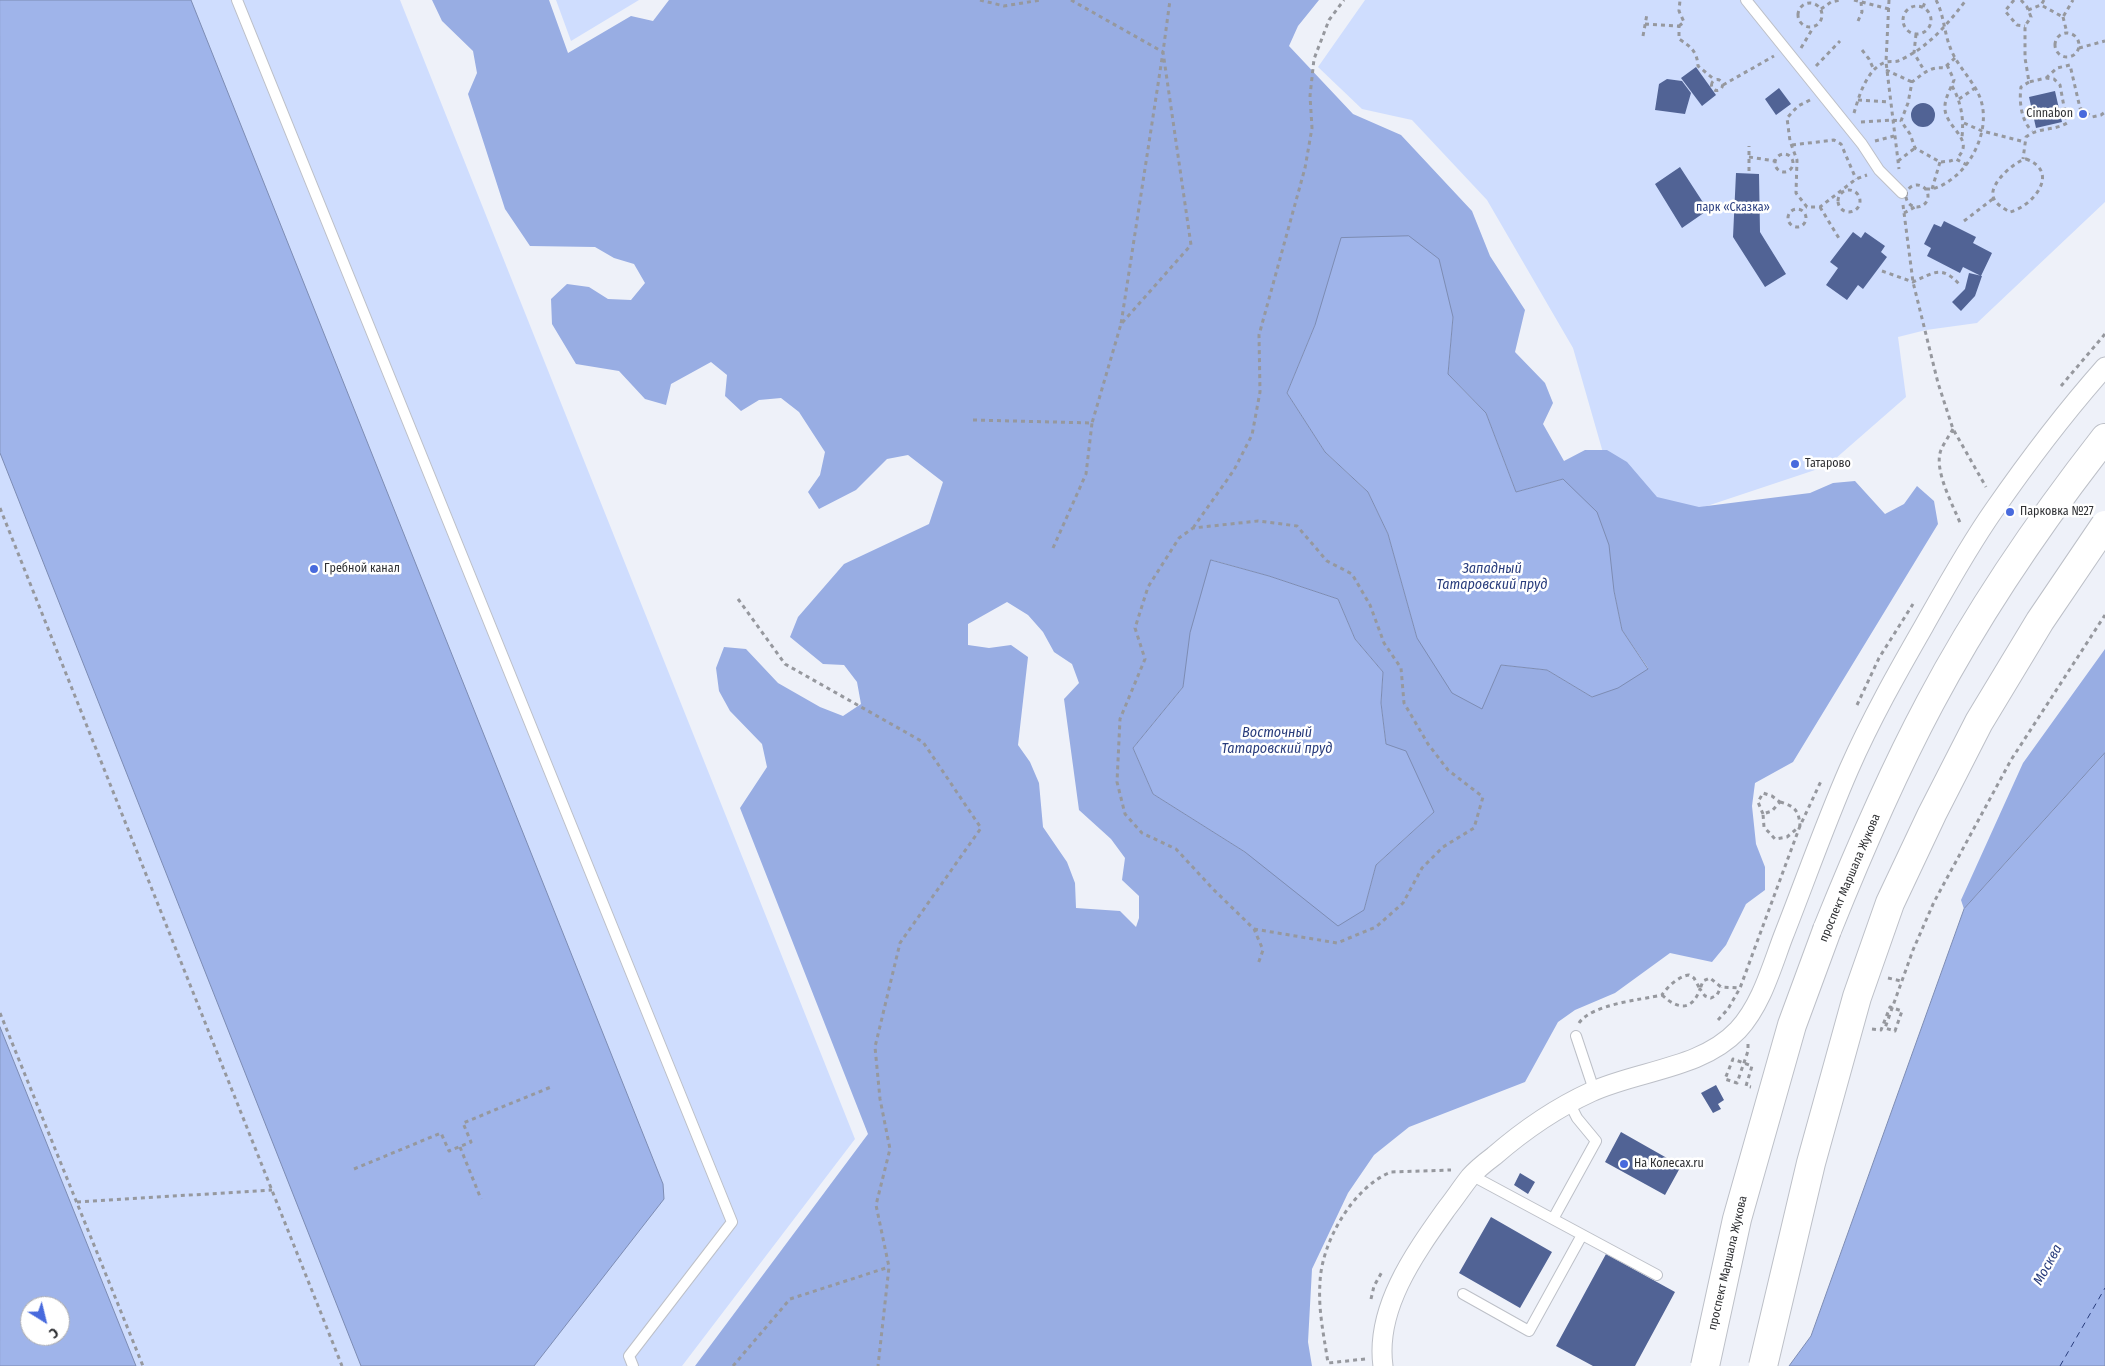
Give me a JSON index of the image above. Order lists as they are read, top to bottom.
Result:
{
  "streets": {
    "main road": ["проспект Маршала Жукова"]
  },
  "water": ["Западный Татаровский пруд", "Восточный Татаровский пруд", "Москва"],
  "parks": ["парк «Сказка»"],
  "places": [
    "Cinnabon",
    "Татарово",
    "Парковка №27",
    "Гребной канал",
    "На Колесах.ru"
  ],
  "north": "bottom right"
}
